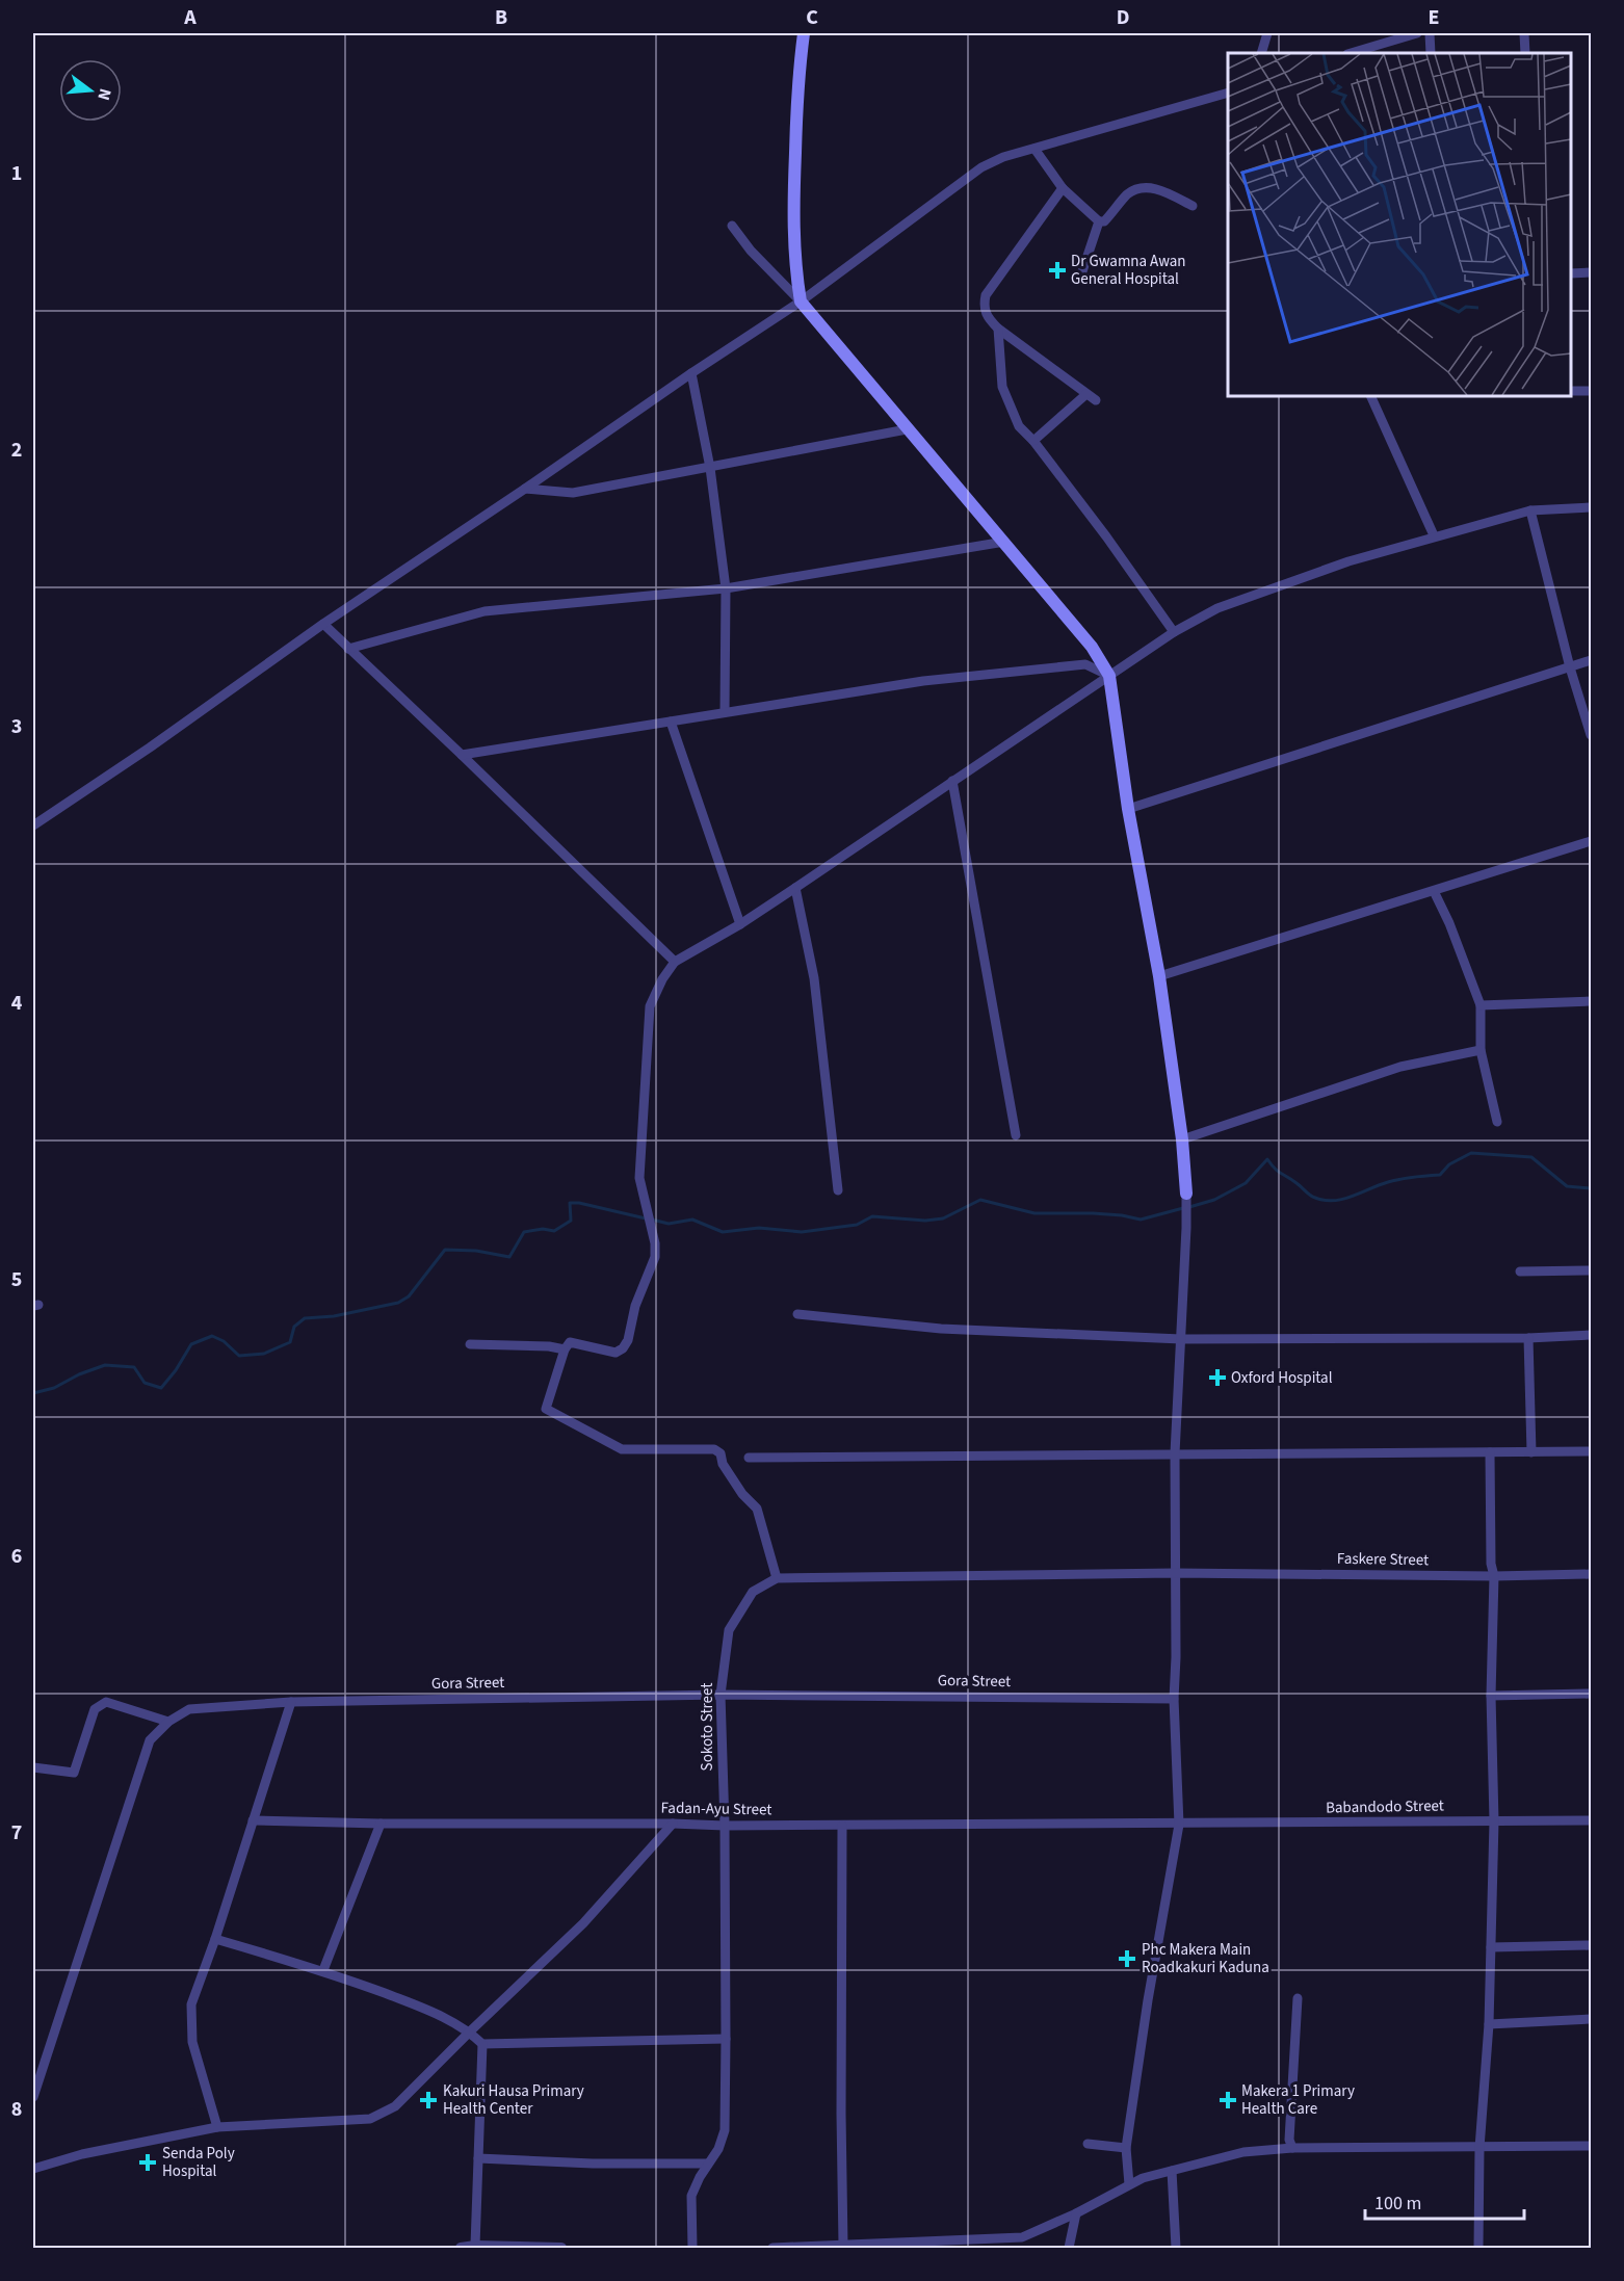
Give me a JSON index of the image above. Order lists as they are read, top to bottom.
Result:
{
  "streets": {
    "street": [
      "Faskere Street",
      "Gora Street",
      "Sokoto Street",
      "Babandodo Street",
      "Fadan-Ayu Street"
    ]
  },
  "crossings": [
    ["Gora Street", "Sokoto Street"],
    ["Sokoto Street", "Fadan-Ayu Street"],
    ["Babandodo Street", "Fadan-Ayu Street"]
  ],
  "places": {
    "health": [
      "Dr Gwamna Awan General Hospital",
      "Oxford Hospital",
      "Phc Makera Main Roadkakuri Kaduna",
      "Kakuri Hausa Primary Health Center",
      "Makera 1 Primary Health Care",
      "Senda Poly Hospital"
    ]
  },
  "scale_bar": "100 m",
  "north": "right",
  "grid": {
    "columns": [
      "A",
      "B",
      "C",
      "D",
      "E"
    ],
    "rows": [
      "1",
      "2",
      "3",
      "4",
      "5",
      "6",
      "7",
      "8"
    ]
  }
}
